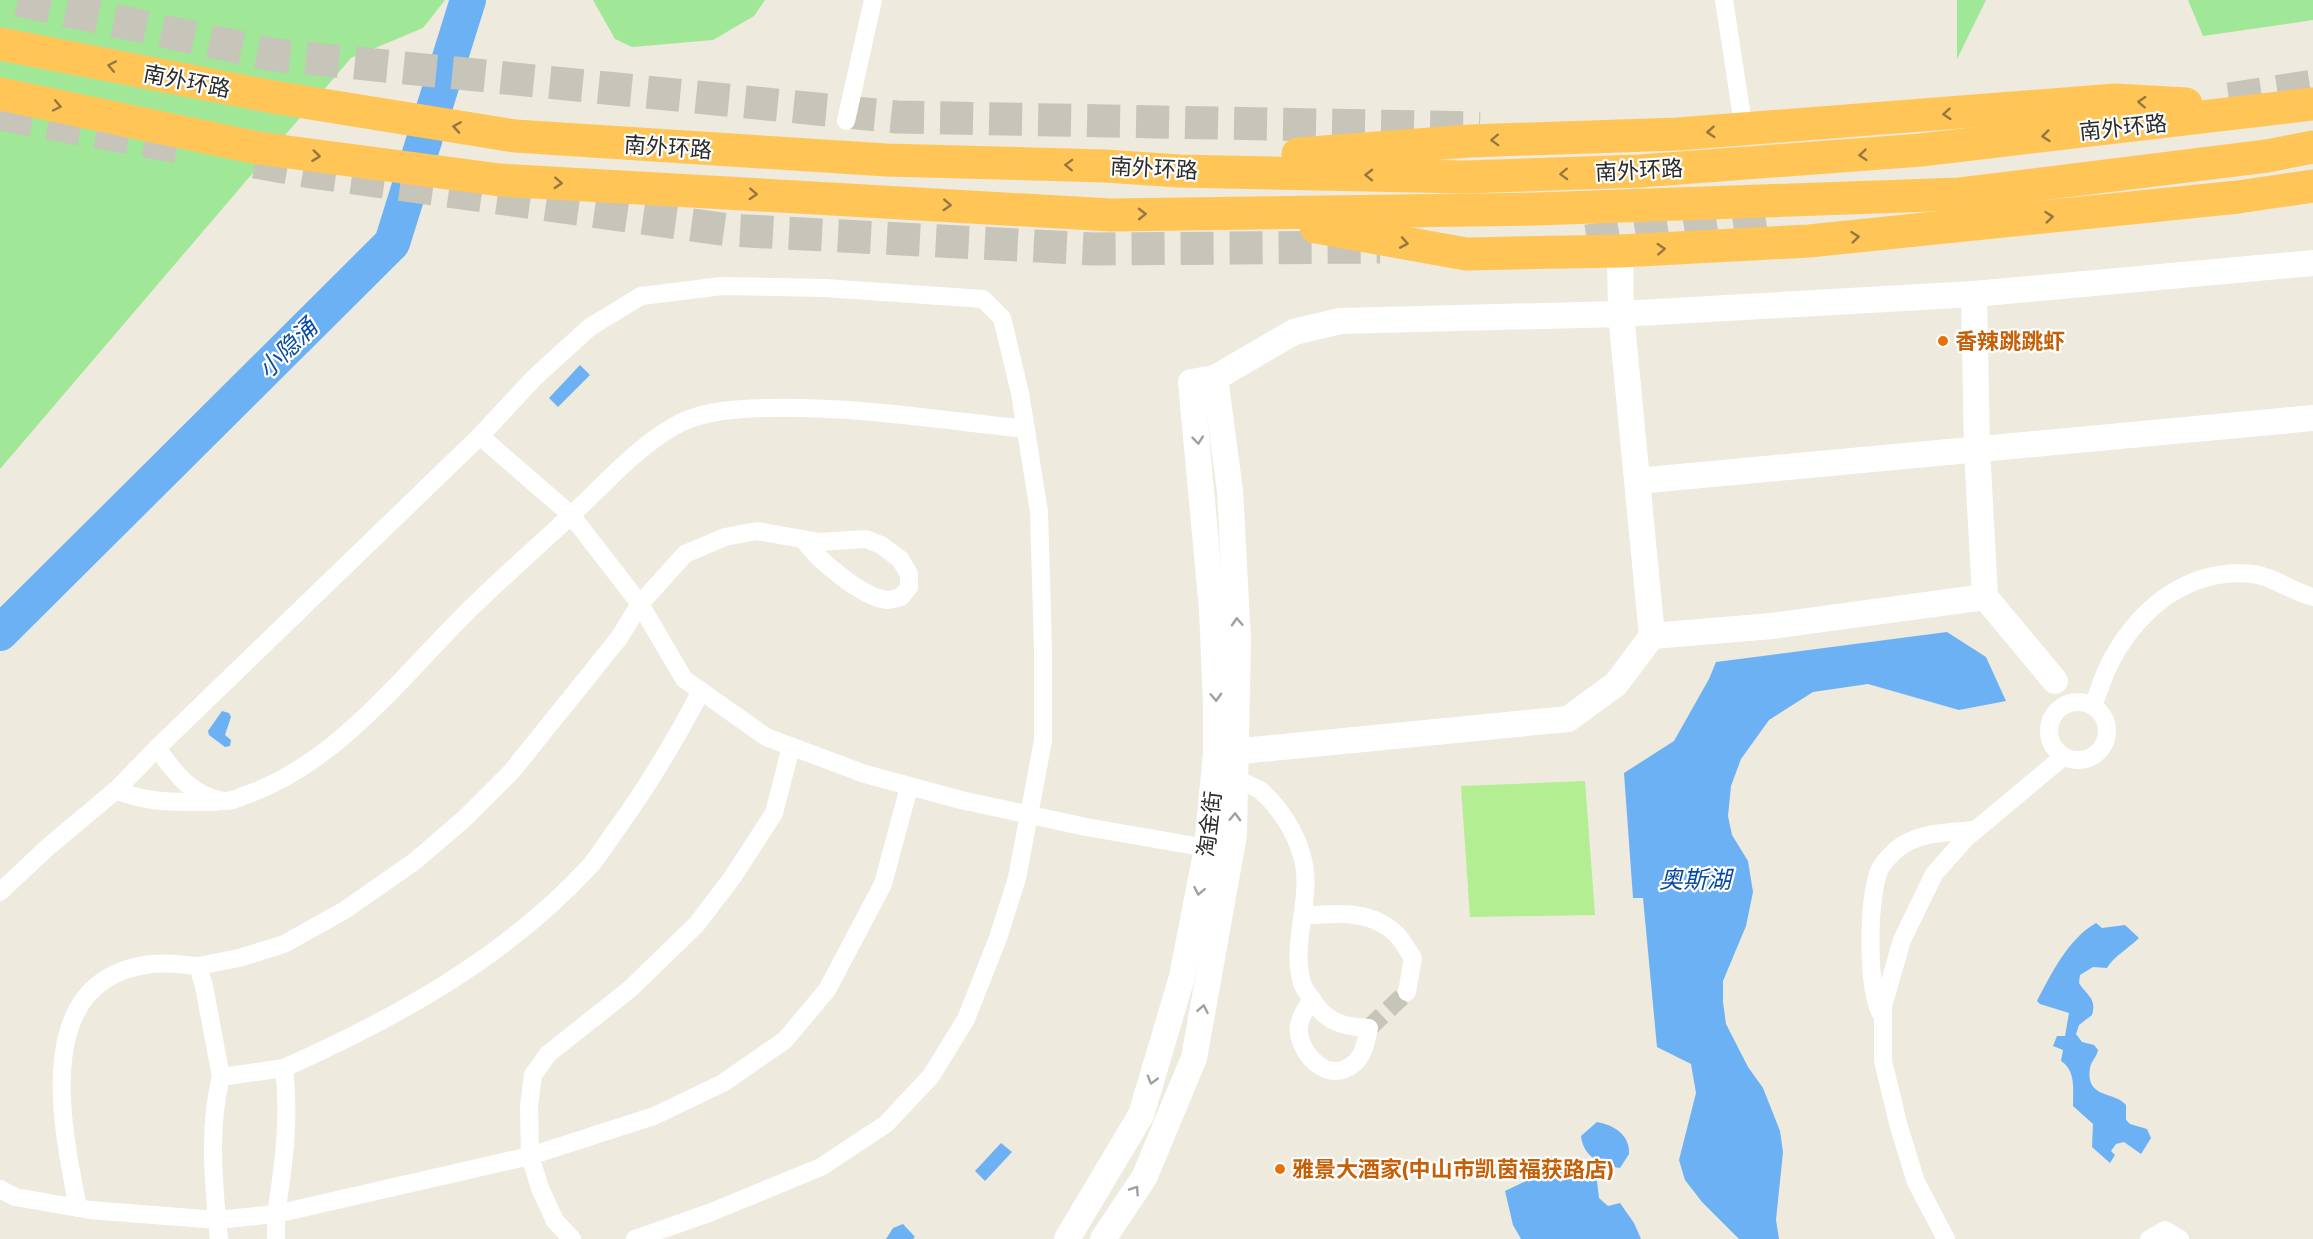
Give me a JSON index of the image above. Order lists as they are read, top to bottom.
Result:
{
  "streets": {
    "highway": ["南外环路"],
    "street": ["淘金街"]
  },
  "water": ["小隐涌", "奥斯湖"],
  "places": ["香辣跳跳虾", "雅景大酒家(中山市凯茵福获路店)"]
}
